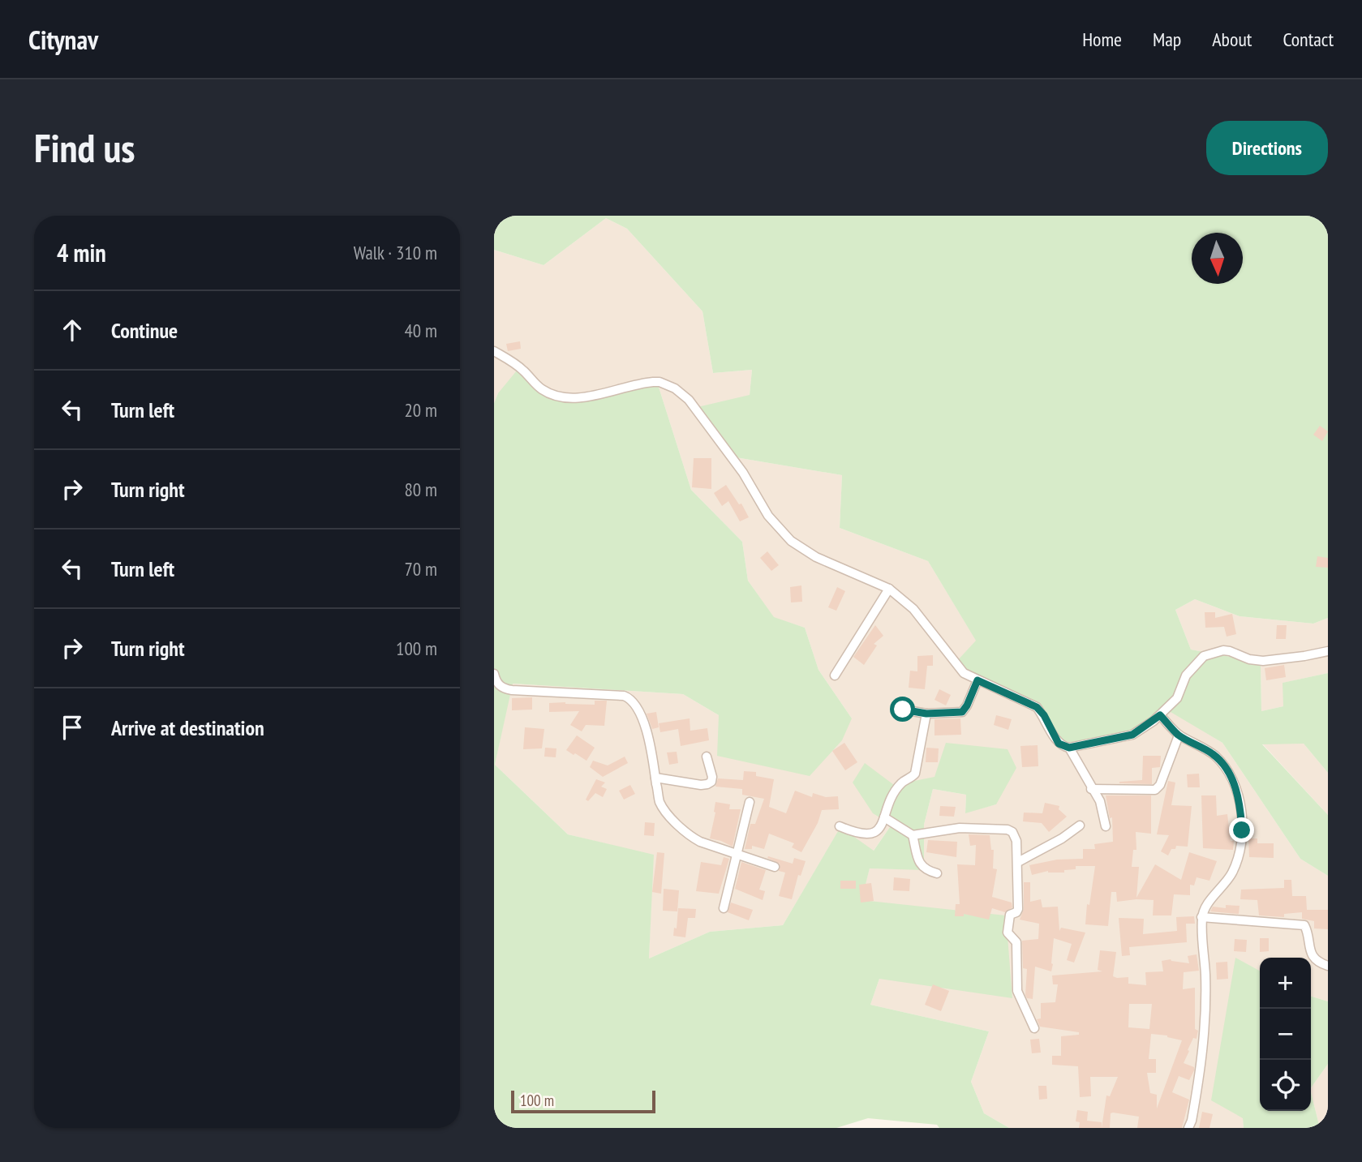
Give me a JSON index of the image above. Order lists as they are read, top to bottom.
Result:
{
  "scale_bar": "100 m",
  "north": "bottom",
  "page": {
    "header": "Citynav",
    "nav": [
      "Home",
      "Map",
      "About",
      "Contact"
    ],
    "buttons": "Directions",
    "title": "Find us",
    "heading": ["4 min", "Walk · 310 m"],
    "list": [
      ["Continue", "40 m"],
      ["Turn left", "20 m"],
      ["Turn right", "80 m"],
      ["Turn left", "70 m"],
      ["Turn right", "100 m"],
      "Arrive at destination"
    ],
    "map_buttons": ["+", "−"],
    "scale": "100 m"
  }
}
